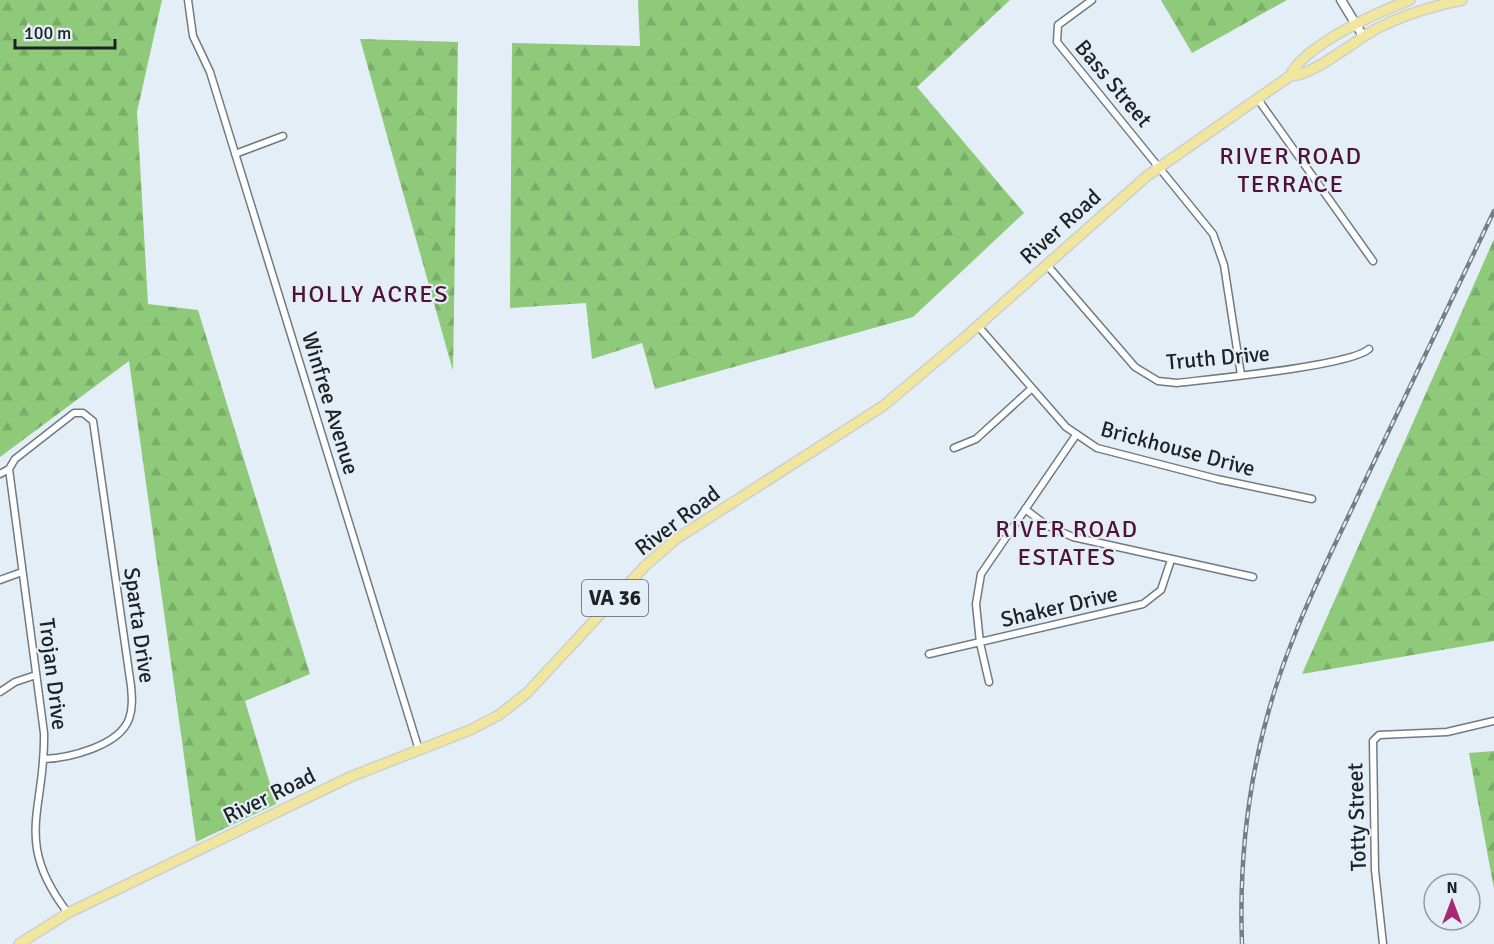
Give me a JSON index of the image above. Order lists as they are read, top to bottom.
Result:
{
  "streets": {
    "main road": ["River Road", "VA 36"],
    "street": [
      "Bass Street",
      "Truth Drive",
      "Winfree Avenue",
      "Brickhouse Drive",
      "Shaker Drive",
      "Sparta Drive",
      "Trojan Drive",
      "Totty Street"
    ]
  },
  "crossings": [
    ["Bass Street", "River Road"],
    ["River Road", "Truth Drive"],
    ["River Road", "Winfree Avenue"],
    ["River Road", "Brickhouse Drive"],
    ["River Road", "Trojan Drive"],
    ["Sparta Drive", "Trojan Drive"]
  ],
  "districts": ["RIVER ROAD TERRACE", "HOLLY ACRES", "RIVER ROAD ESTATES"],
  "scale_bar": "100 m",
  "north": "top"
}
